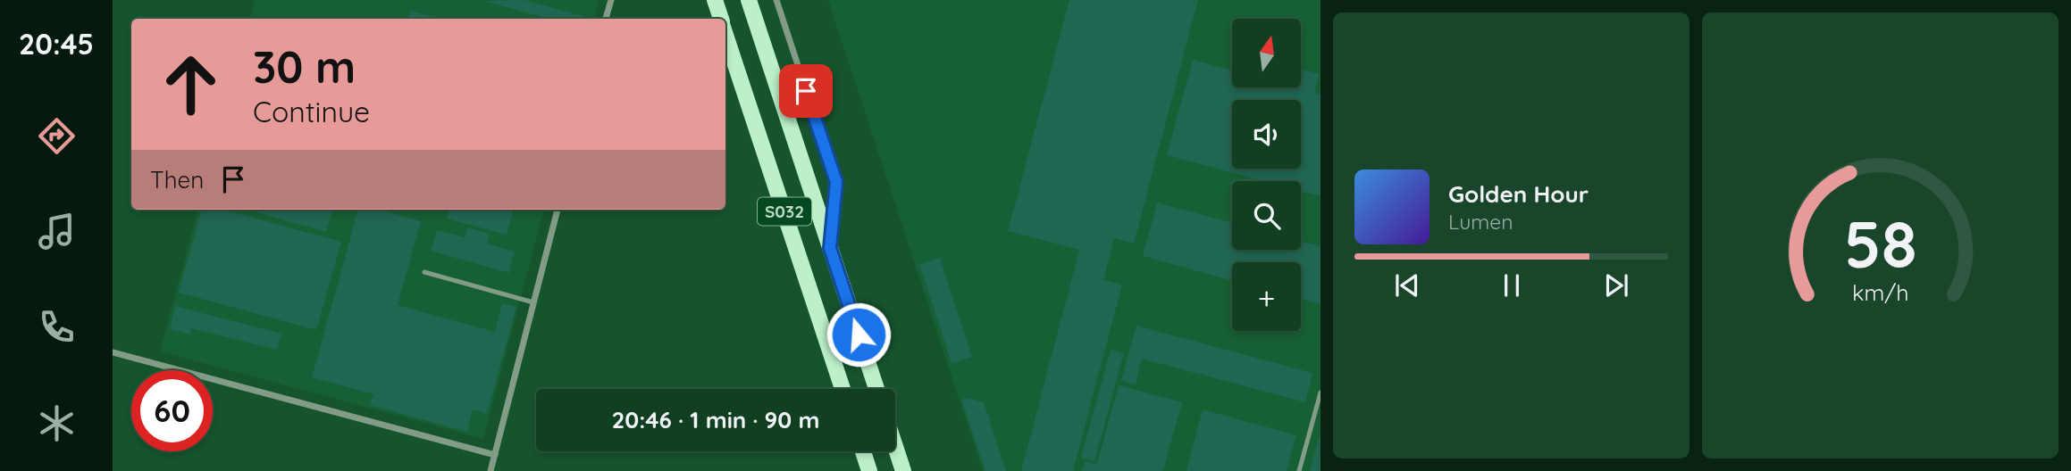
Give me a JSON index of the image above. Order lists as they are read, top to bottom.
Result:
{
  "streets": {
    "main road": ["S032"]
  },
  "north": "top",
  "page": {
    "tabs": "20:45",
    "map_buttons": "+",
    "turn": ["30 m", "Continue"],
    "then": "Then",
    "song": ["Golden Hour", "Lumen"],
    "limit": "60",
    "trip": "20:46 · 1 min · 90 m",
    "gauge": ["58", "km/h"]
  }
}
